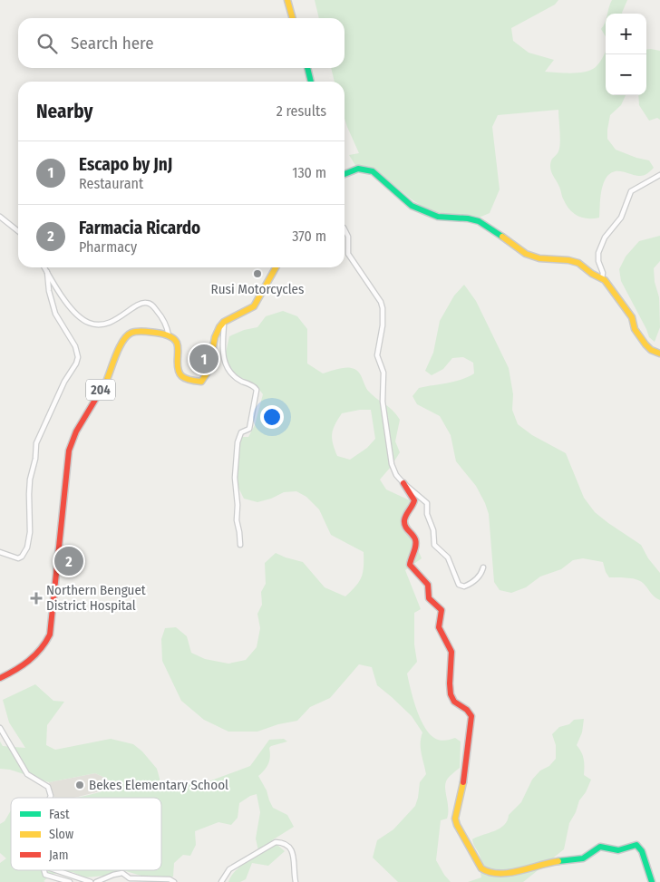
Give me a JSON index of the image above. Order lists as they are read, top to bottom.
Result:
{
  "streets": {
    "main road": ["204"]
  },
  "places": {
    "other": ["Rusi Motorcycles", "Bekes Elementary School"],
    "health": ["Northern Benguet District Hospital"]
  },
  "legend": ["Fast", "Slow", "Jam"],
  "page": {
    "map_buttons": ["+", "−"],
    "search": "Search here",
    "heading": ["Nearby", "2 results"],
    "list": [
      {
        "mark": "1",
        "name": "Escapo by JnJ",
        "note": "Restaurant",
        "value": "130 m"
      },
      {
        "mark": "2",
        "name": "Farmacia Ricardo",
        "note": "Pharmacy",
        "value": "370 m"
      }
    ],
    "pins": ["1", "2"]
  }
}
